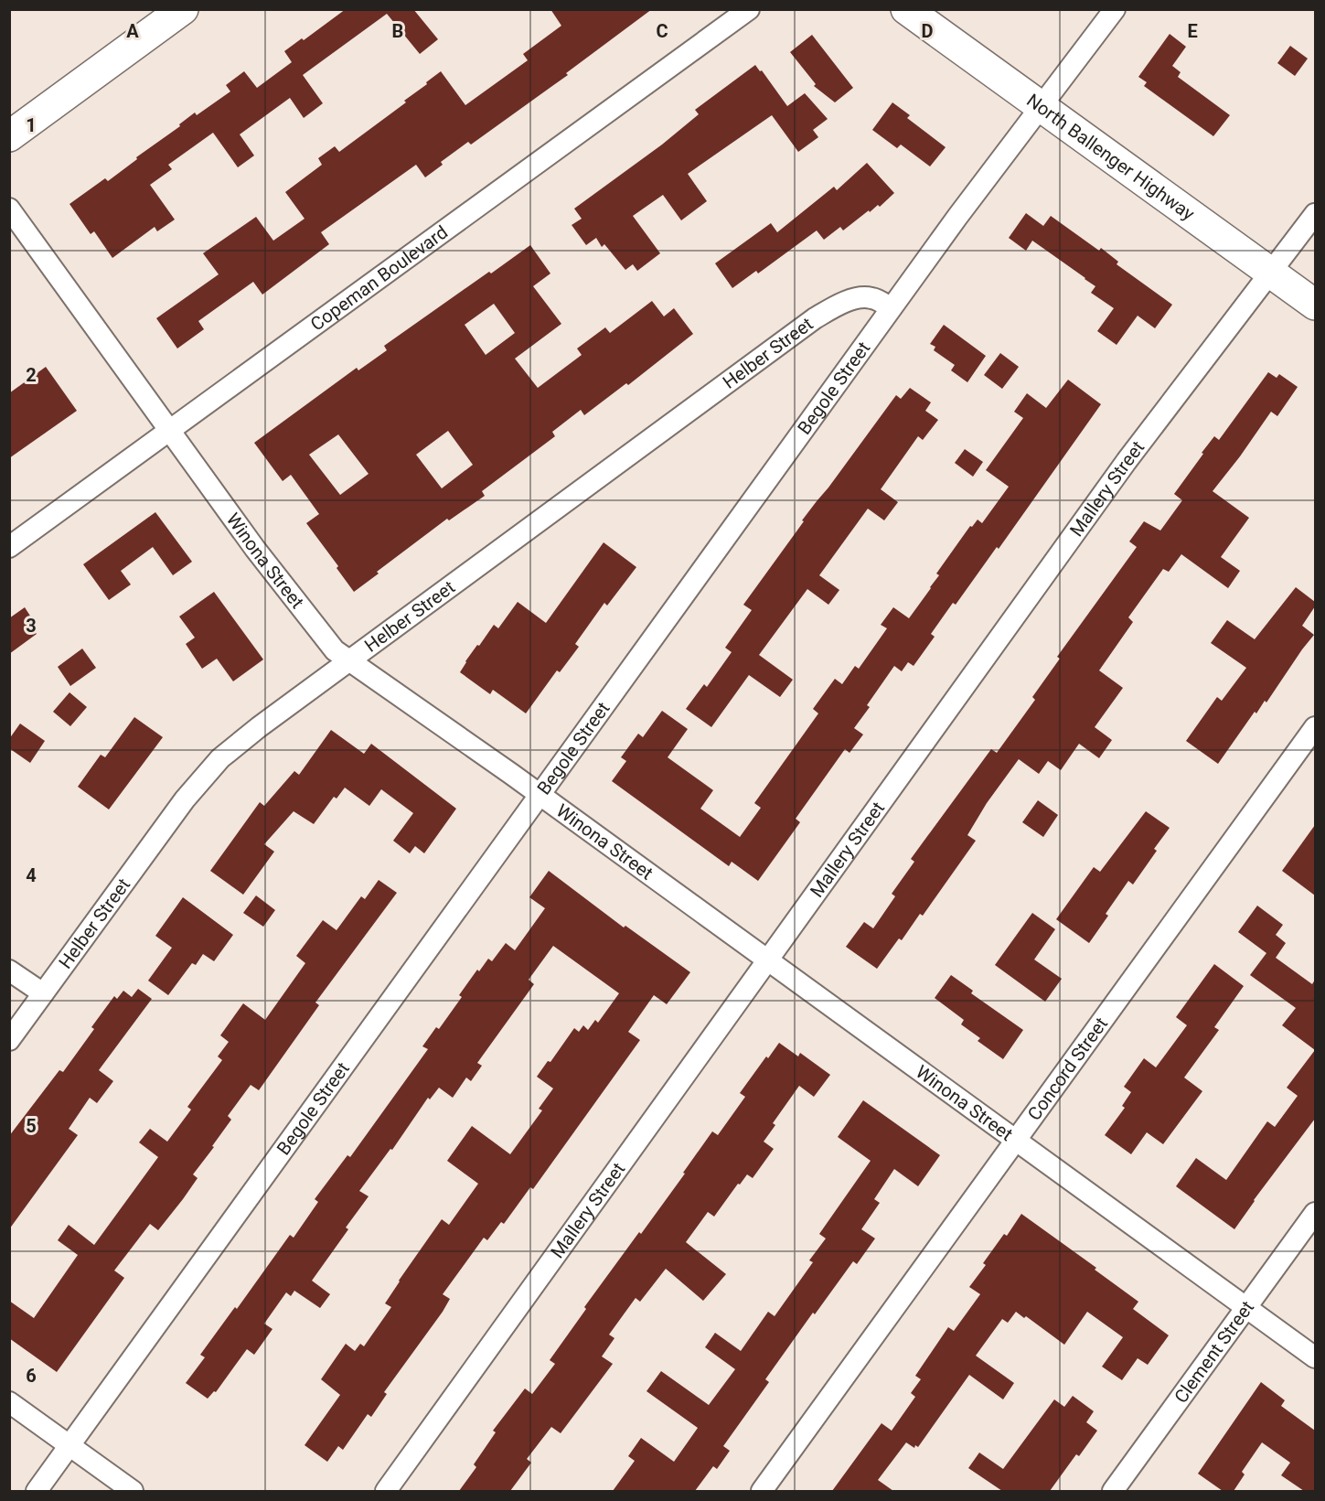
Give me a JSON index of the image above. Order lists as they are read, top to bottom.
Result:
{
  "streets": {
    "main road": ["North Ballenger Highway"],
    "street": [
      "Copeman Boulevard",
      "Helber Street",
      "Begole Street",
      "Mallery Street",
      "Winona Street",
      "Concord Street",
      "Clement Street"
    ]
  },
  "crossings": [
    ["North Ballenger Highway", "Begole Street"],
    ["North Ballenger Highway", "Mallery Street"],
    ["Copeman Boulevard", "Winona Street"],
    ["Helber Street", "Begole Street"],
    ["Helber Street", "Winona Street"],
    ["Begole Street", "Winona Street"],
    ["Mallery Street", "Winona Street"],
    ["Winona Street", "Concord Street"],
    ["Winona Street", "Clement Street"]
  ],
  "grid": {
    "columns": [
      "A",
      "B",
      "C",
      "D",
      "E"
    ],
    "rows": [
      "1",
      "2",
      "3",
      "4",
      "5",
      "6"
    ]
  }
}
